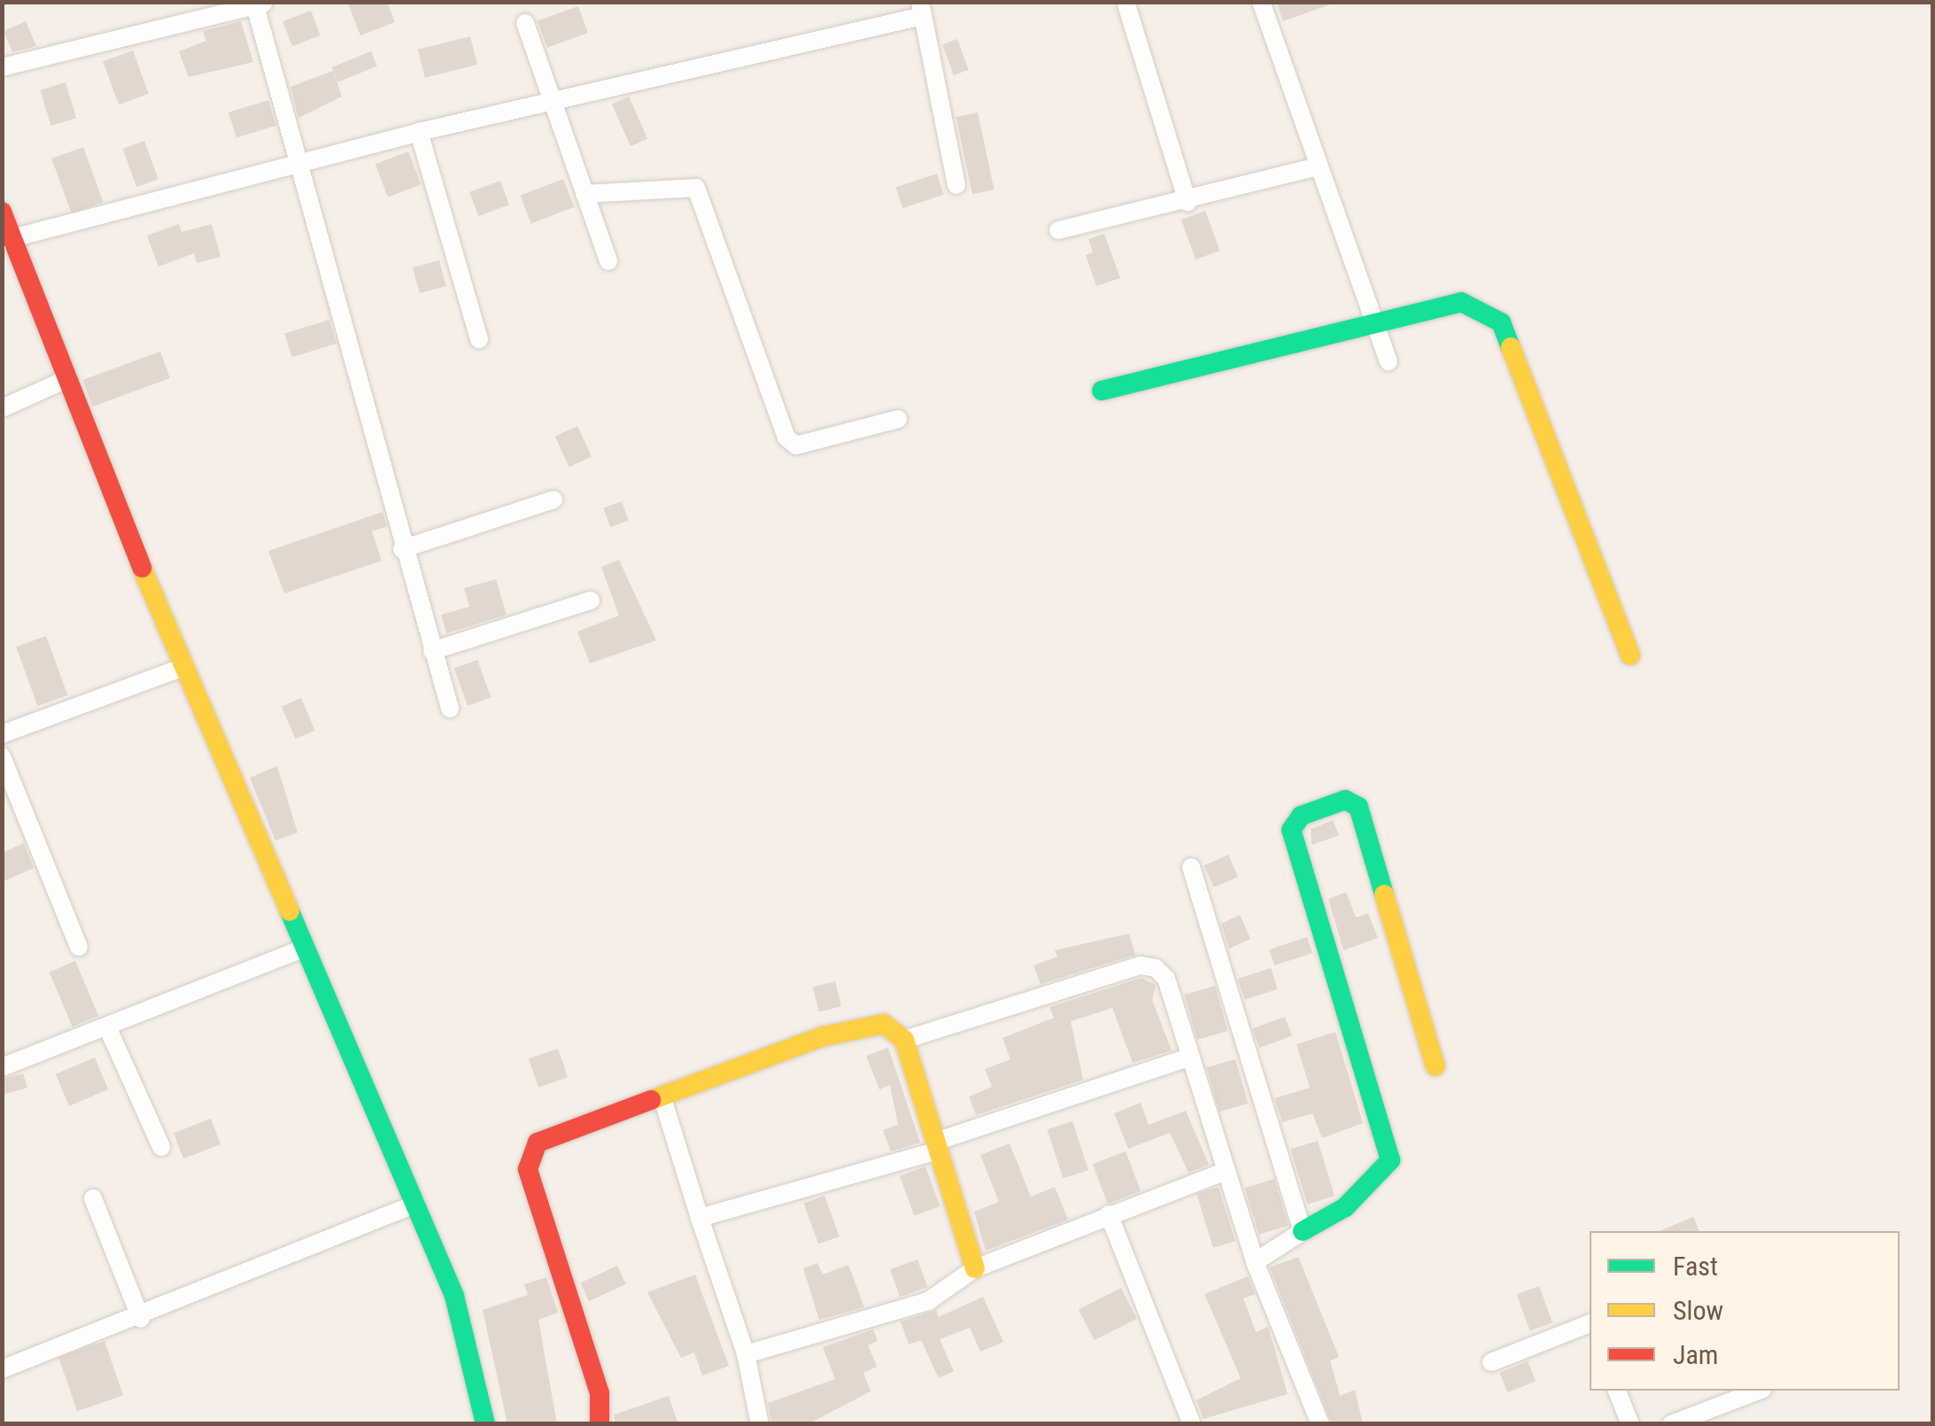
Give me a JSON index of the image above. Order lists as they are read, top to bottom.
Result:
{
  "legend": ["Fast", "Slow", "Jam"]
}
